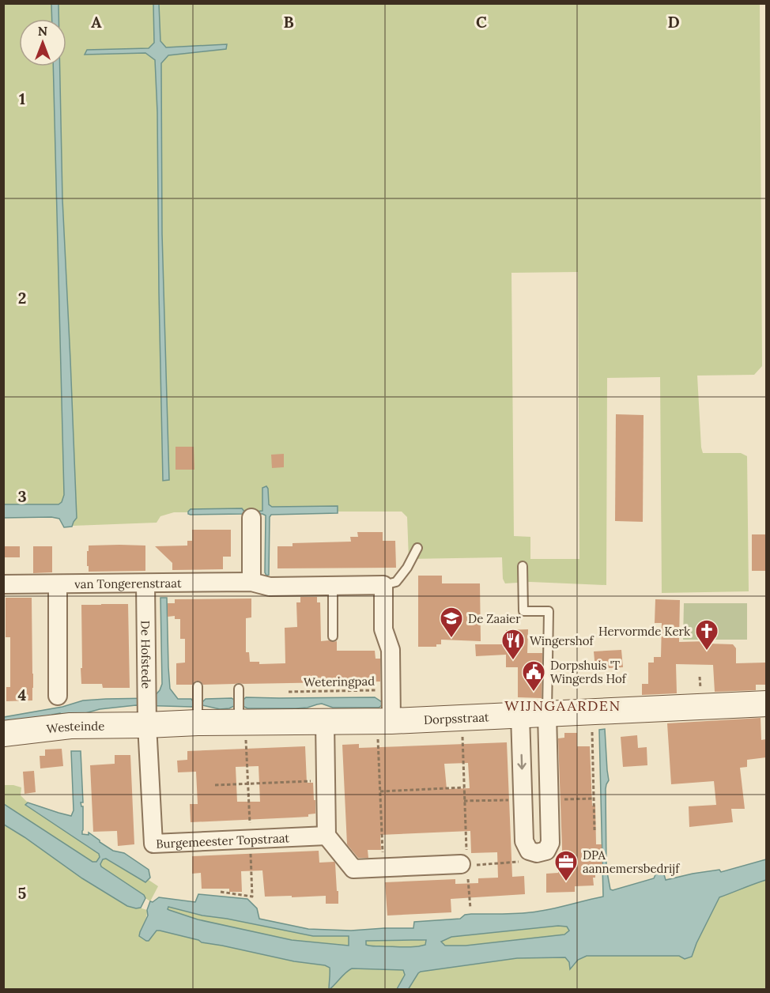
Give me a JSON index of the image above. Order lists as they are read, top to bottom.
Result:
{
  "streets": {
    "street": [
      "van Tongerenstraat",
      "De Hofstede",
      "Dorpsstraat",
      "Westeinde",
      "Burgemeester Topstraat"
    ],
    "path": ["Weteringpad"]
  },
  "crossings": [
    ["van Tongerenstraat", "De Hofstede"],
    ["De Hofstede", "Dorpsstraat"],
    ["De Hofstede", "Westeinde"],
    ["De Hofstede", "Burgemeester Topstraat"],
    ["Dorpsstraat", "Westeinde"],
    ["Dorpsstraat", "Burgemeester Topstraat"],
    ["Westeinde", "Burgemeester Topstraat"]
  ],
  "districts": ["WIJNGAARDEN"],
  "places": {
    "school or university": ["De Zaaier"],
    "church": ["Hervormde Kerk"],
    "restaurant": ["Wingershof"],
    "public building": ["Dorpshuis 'T Wingerds Hof"],
    "office": ["DPA aannemersbedrijf"]
  },
  "north": "top",
  "grid": {
    "columns": [
      "A",
      "B",
      "C",
      "D"
    ],
    "rows": [
      "1",
      "2",
      "3",
      "4",
      "5"
    ]
  }
}
